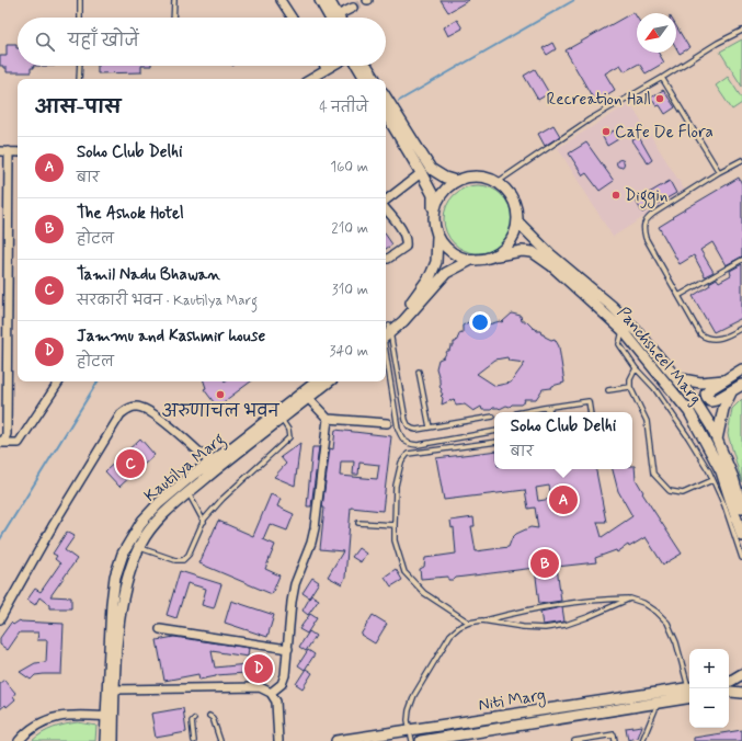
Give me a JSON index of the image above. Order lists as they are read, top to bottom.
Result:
{
  "streets": {
    "street": ["Panchsheel Marg", "Kautilya Marg", "Niti Marg"]
  },
  "places": [
    "Recreation Hall",
    "Cafe De Flora",
    "Diggin",
    "अरुणाचल भवन"
  ],
  "north": "bottom left",
  "page": {
    "search": "यहाँ खोजें",
    "heading": ["आस-पास", "4 नतीजे"],
    "list": [
      {
        "mark": "A",
        "name": "Soho Club Delhi",
        "note": "बार",
        "value": "160 m"
      },
      {
        "mark": "B",
        "name": "The Ashok Hotel",
        "note": "होटल",
        "value": "210 m"
      },
      {
        "mark": "C",
        "name": "Tamil Nadu Bhawan",
        "note": "सरकारी भवन · Kautilya Marg",
        "value": "310 m"
      },
      {
        "mark": "D",
        "name": "Jammu and Kashmir house",
        "note": "होटल",
        "value": "340 m"
      }
    ],
    "popup": ["Soho Club Delhi", "बार"],
    "pins": [
      "C",
      "A",
      "B",
      "D"
    ],
    "map_buttons": ["+", "−"]
  }
}
